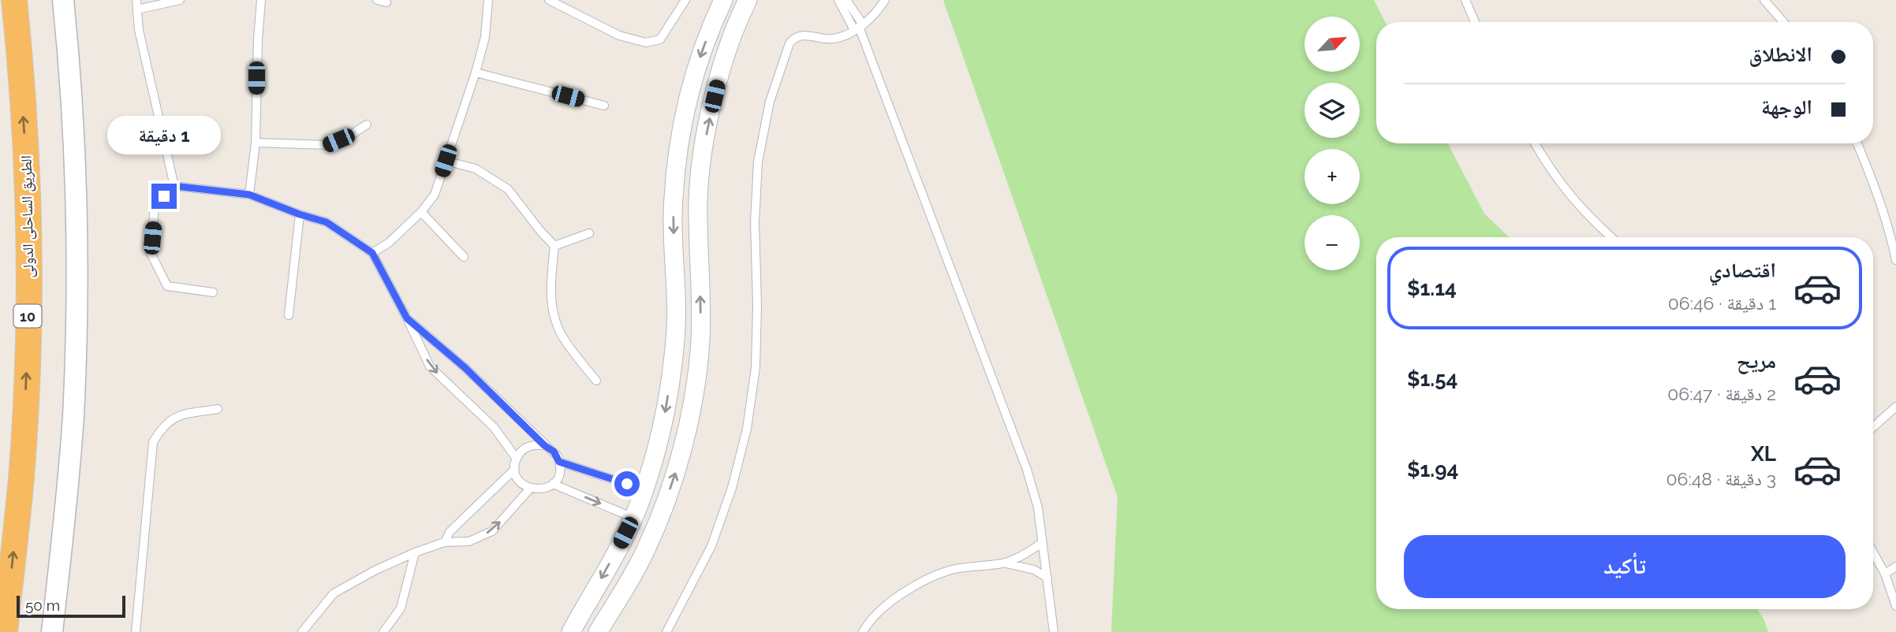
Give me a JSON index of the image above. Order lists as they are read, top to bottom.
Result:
{
  "streets": {
    "highway": ["الطريق الساحلى الدولى", "10"]
  },
  "one_way": ["الطريق الساحلى الدولى"],
  "scale_bar": "50 m",
  "north": "top right",
  "page": {
    "map_buttons": ["+", "−"],
    "banner": ["الانطلاق", "الوجهة"],
    "bubble": "1 دقيقة",
    "list": [
      {
        "name": "اقتصادي",
        "note": "1 دقيقة · 06:46",
        "value": "$1.14"
      },
      {
        "name": "مريح",
        "note": "2 دقيقة · 06:47",
        "value": "$1.54"
      },
      {
        "name": "XL",
        "note": "3 دقيقة · 06:48",
        "value": "$1.94"
      }
    ],
    "buttons": "تأكيد",
    "scale": "50 m"
  }
}
